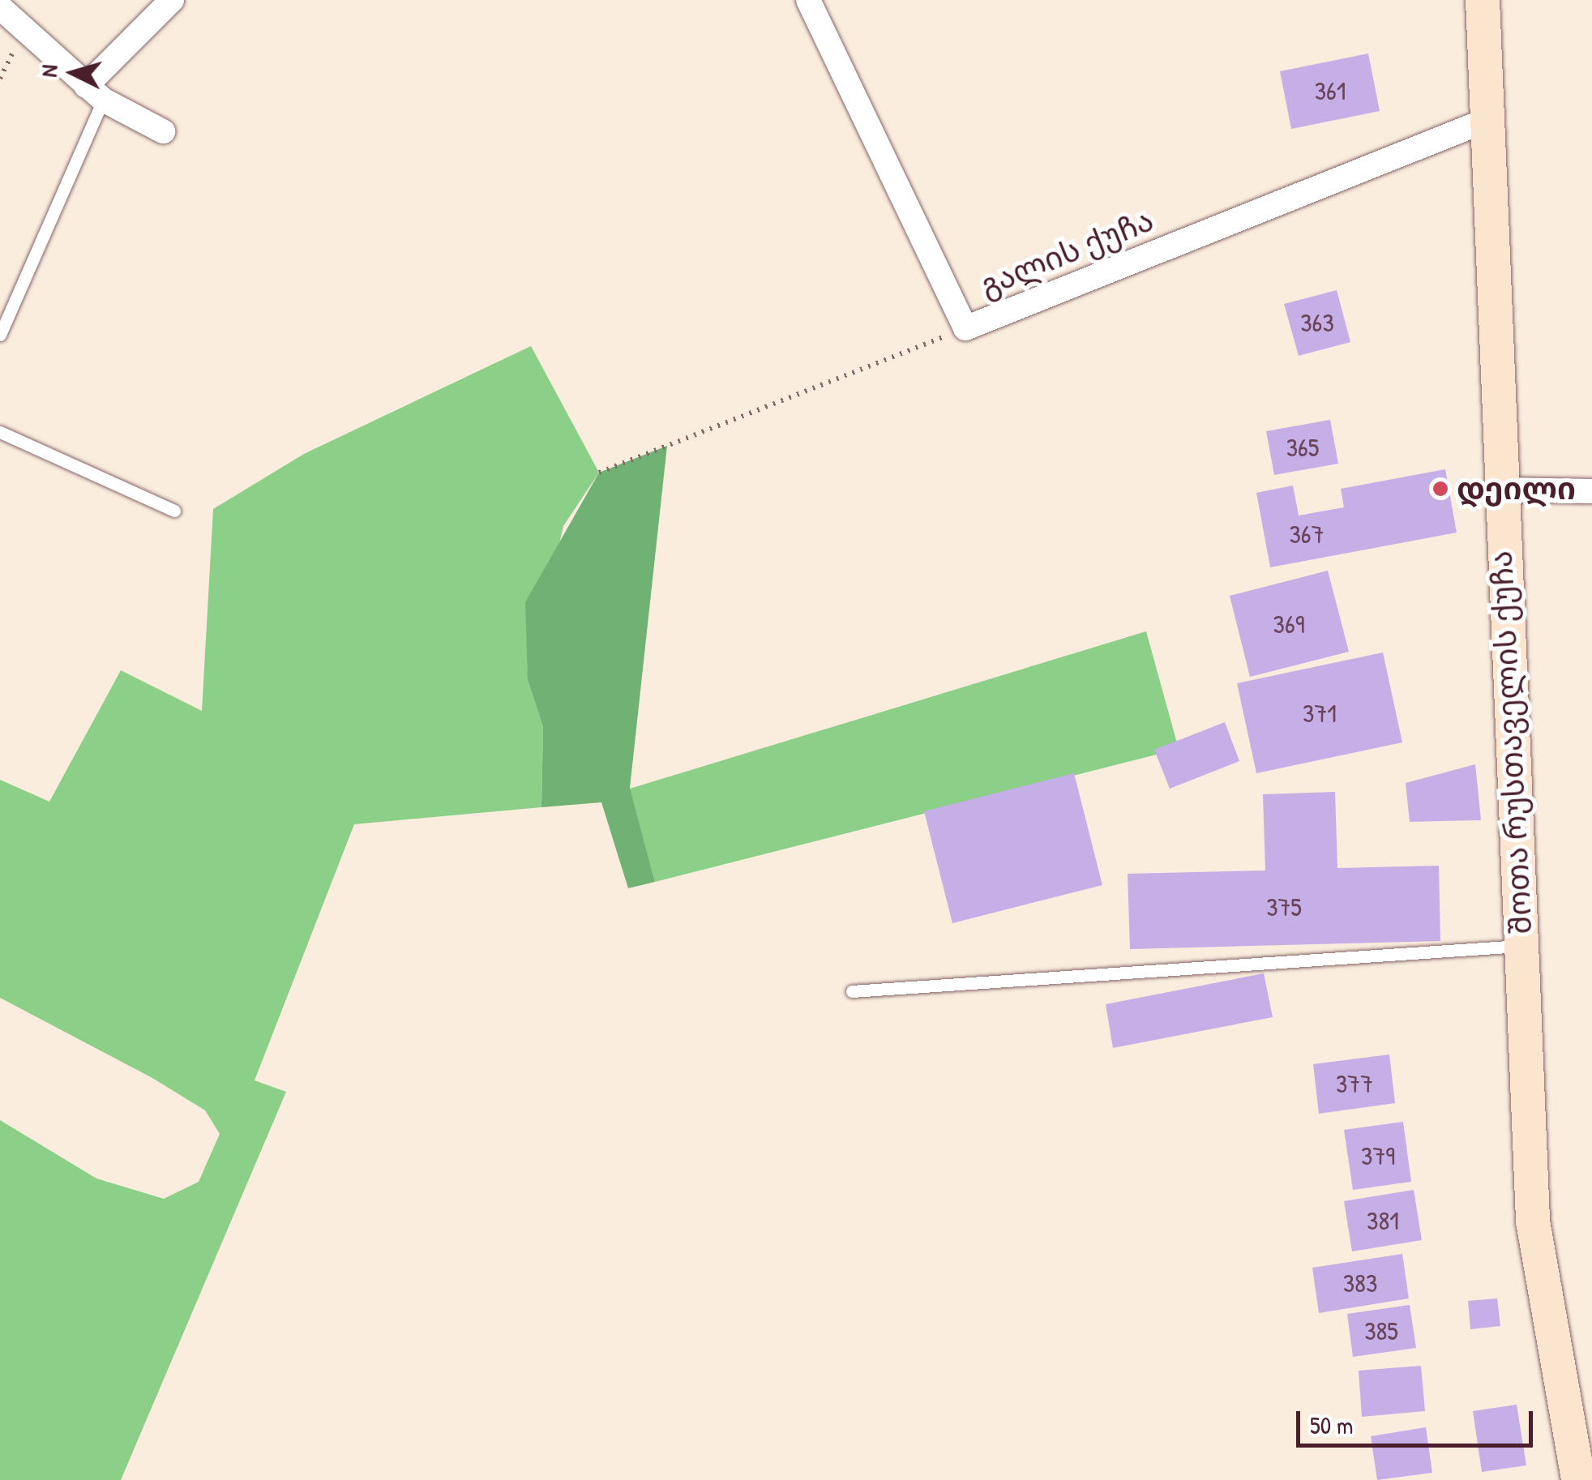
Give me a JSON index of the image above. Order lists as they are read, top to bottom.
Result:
{
  "streets": {
    "main road": ["შოთა რუსთაველის ქუჩა"],
    "street": ["გალის ქუჩა"]
  },
  "crossings": [
    ["გალის ქუჩა", "შოთა რუსთაველის ქუჩა"]
  ],
  "places": ["დეილი"],
  "house_numbers": [
    "361",
    "363",
    "365",
    "367",
    "369",
    "371",
    "375",
    "377",
    "379",
    "381",
    "383",
    "385"
  ],
  "scale_bar": "50 m",
  "north": "left"
}
